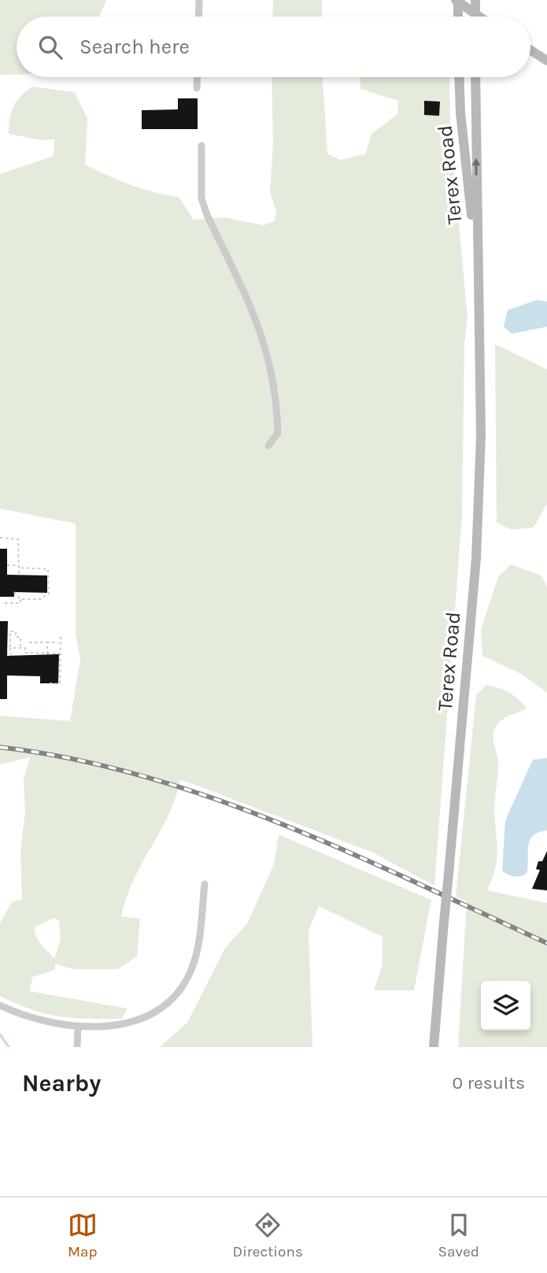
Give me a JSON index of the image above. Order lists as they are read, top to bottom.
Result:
{
  "streets": {
    "main road": ["Terex Road"]
  },
  "page": {
    "search": "Search here",
    "heading": ["Nearby", "0 results"],
    "nav": ["Map", "Directions", "Saved"]
  }
}
